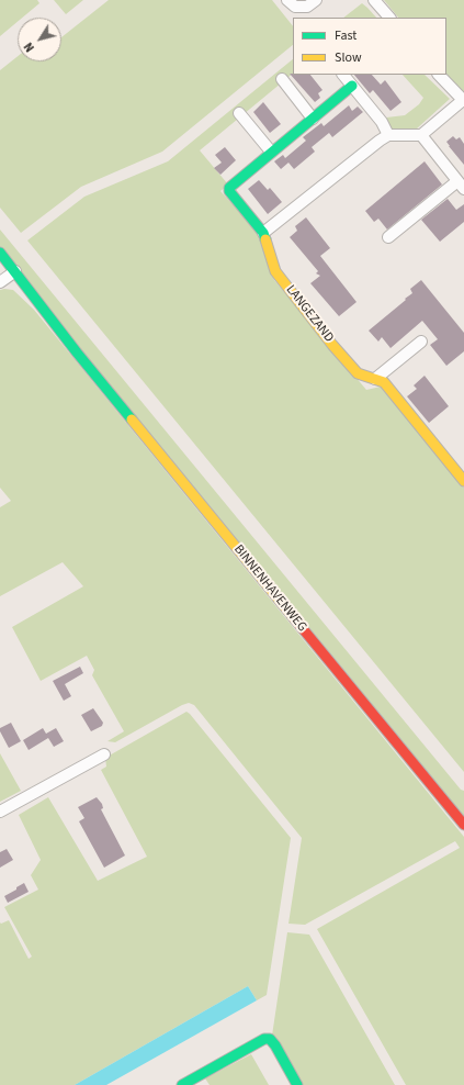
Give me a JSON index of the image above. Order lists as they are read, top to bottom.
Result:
{
  "streets": {
    "street": ["LANGEZAND", "BINNENHAVENWEG"]
  },
  "legend": ["Fast", "Slow"],
  "north": "bottom left"
}
